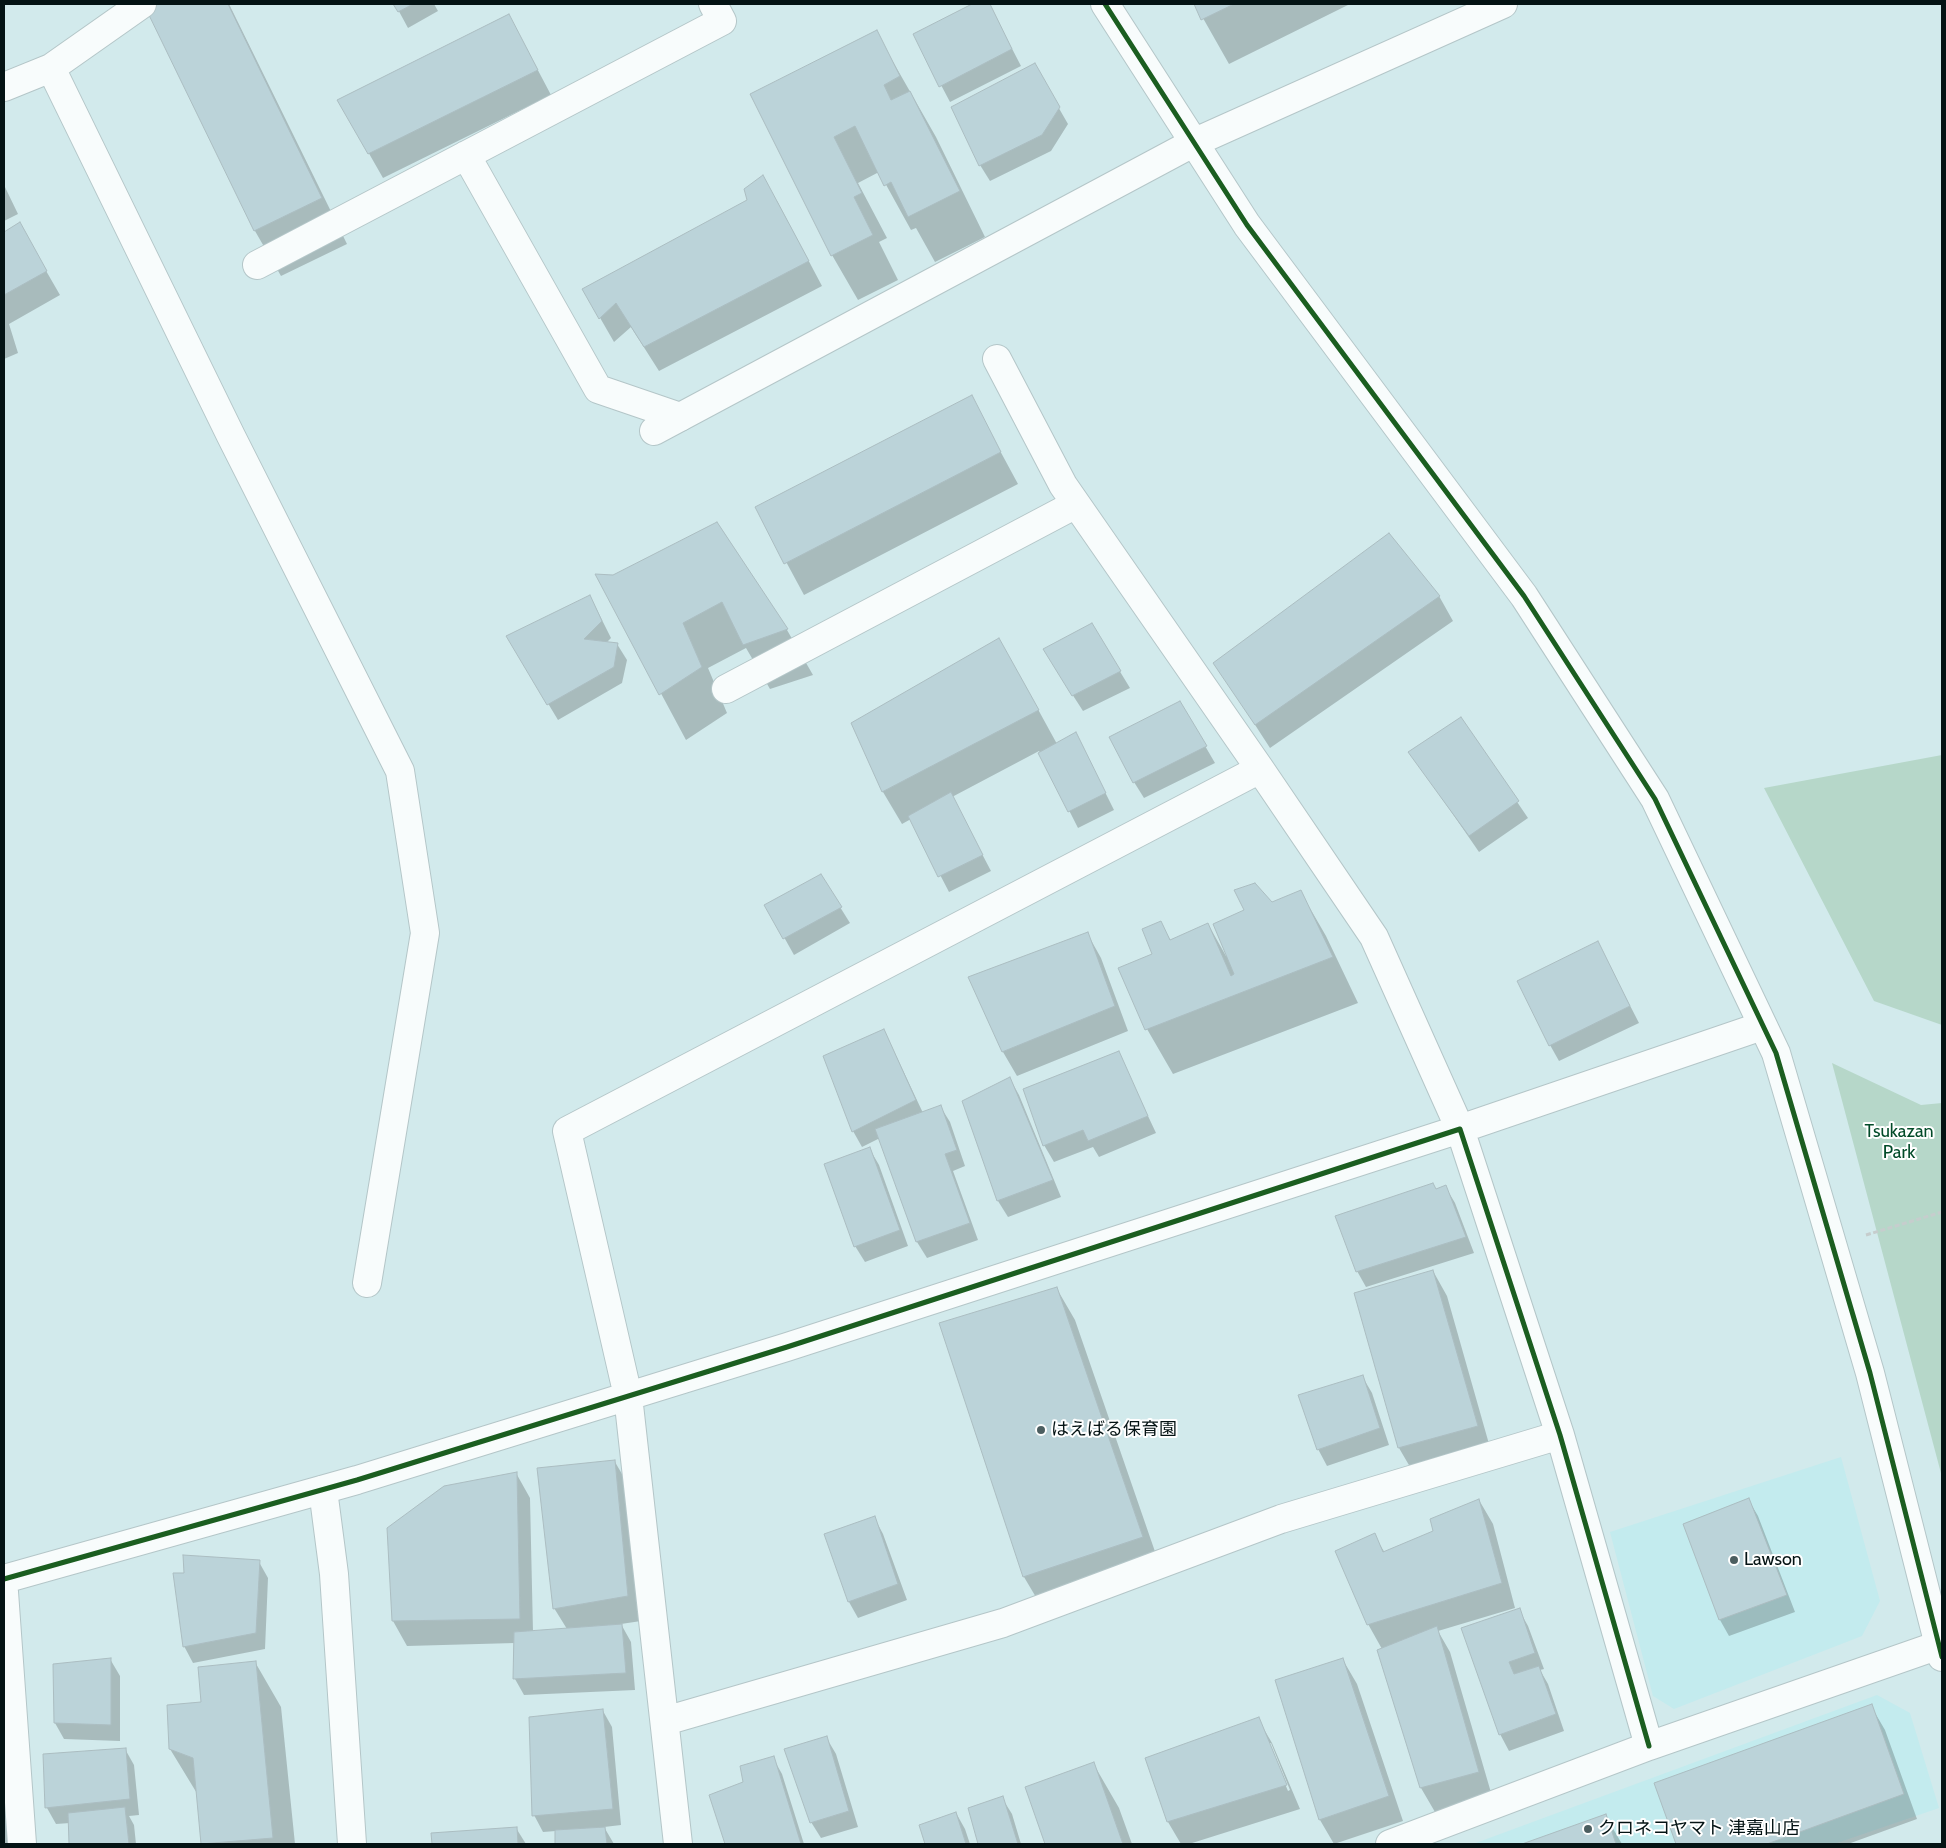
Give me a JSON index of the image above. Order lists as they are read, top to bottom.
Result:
{
  "parks": ["Tsukazan Park"],
  "places": ["はえばる保育園", "Lawson", "クロネコヤマト 津嘉山店"]
}
